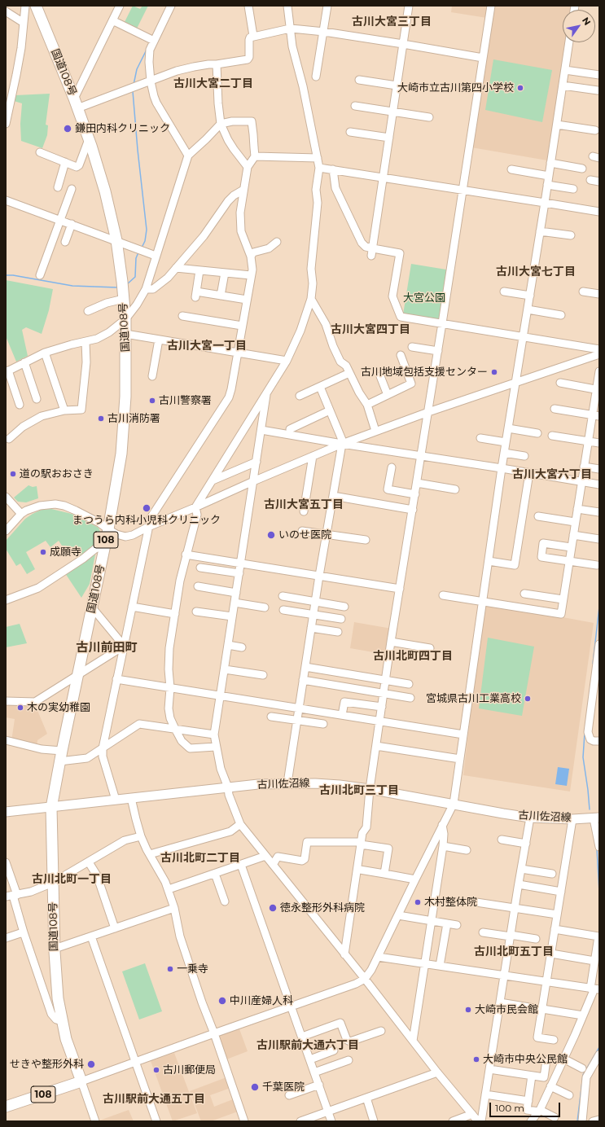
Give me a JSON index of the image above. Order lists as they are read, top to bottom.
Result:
{
  "streets": {
    "highway": ["国道108号", "108"],
    "main road": ["古川佐沼線"]
  },
  "crossings": [
    ["国道108号", "108"],
    ["国道108号", "古川佐沼線"]
  ],
  "districts": [
    "古川大宮三丁目",
    "古川大宮二丁目",
    "古川大宮七丁目",
    "古川大宮四丁目",
    "古川大宮一丁目",
    "古川大宮六丁目",
    "古川大宮五丁目",
    "古川前田町",
    "古川北町四丁目",
    "古川北町三丁目",
    "古川北町二丁目",
    "古川北町一丁目",
    "古川北町五丁目",
    "古川駅前大通六丁目",
    "古川駅前大通五丁目"
  ],
  "parks": ["大宮公園"],
  "places": [
    "大崎市立古川第四小学校",
    "鎌田内科クリニック",
    "古川地域包括支援センター",
    "古川警察署",
    "古川消防署",
    "道の駅おおさき",
    "まつうら内科小児科クリニック",
    "いのせ医院",
    "成願寺",
    "宮城県古川工業高校",
    "木の実幼稚園",
    "木村整体院",
    "徳永整形外科病院",
    "一乗寺",
    "中川産婦人科",
    "大崎市民会館",
    "大崎市中央公民館",
    "せきや整形外科",
    "古川郵便局",
    "千葉医院"
  ],
  "scale_bar": "100 m",
  "north": "top right"
}
